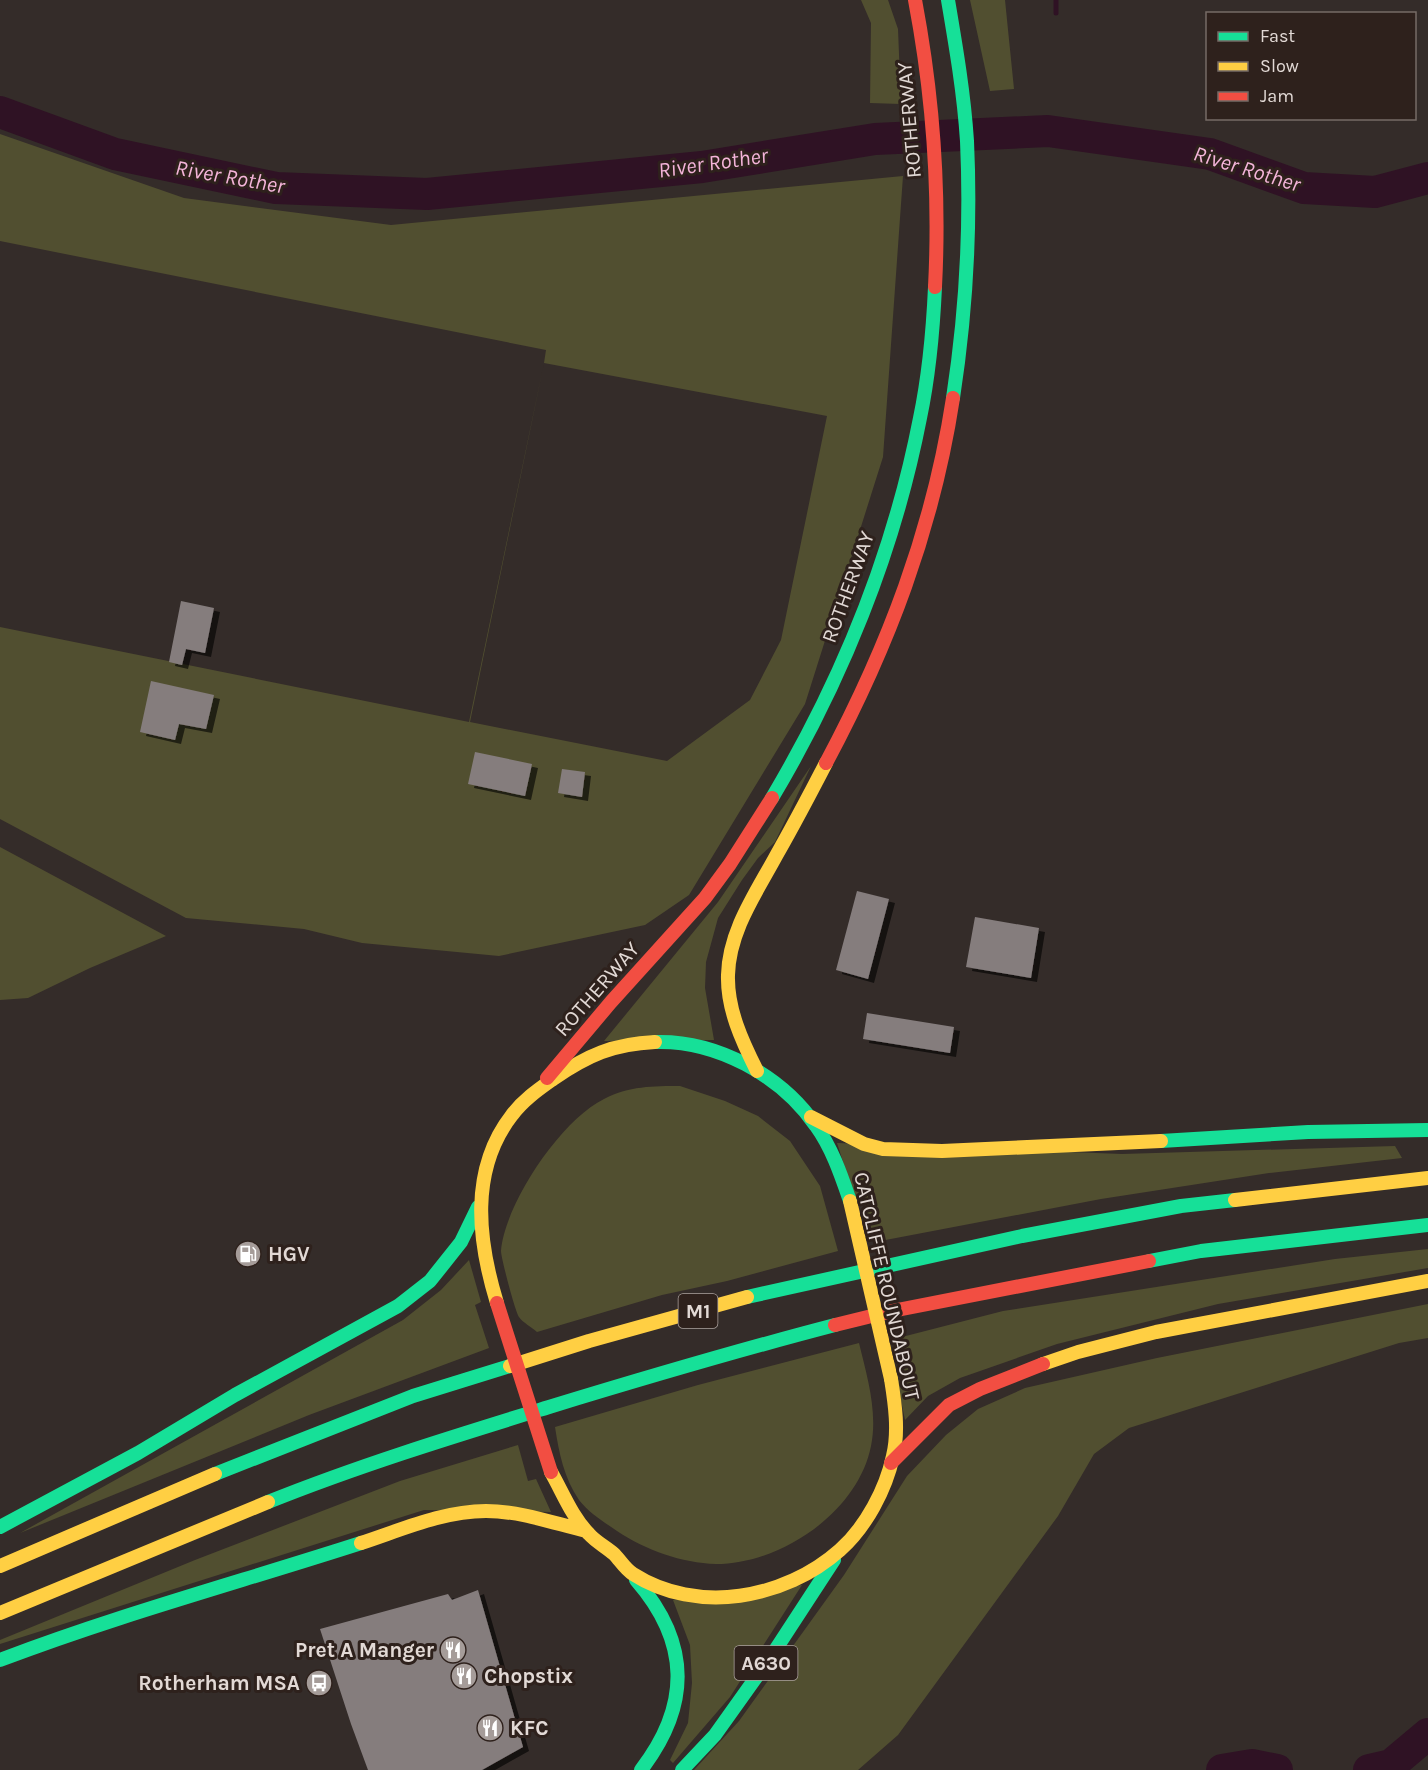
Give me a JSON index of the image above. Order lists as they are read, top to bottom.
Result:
{
  "streets": {
    "main road": [
      "ROTHERWAY",
      "CATCLIFFE ROUNDABOUT",
      "M1",
      "A630"
    ]
  },
  "crossings": [
    ["ROTHERWAY", "CATCLIFFE ROUNDABOUT"],
    ["CATCLIFFE ROUNDABOUT", "A630"]
  ],
  "water": ["River Rother"],
  "places": {
    "fuel station": ["HGV"],
    "restaurant": ["Pret A Manger", "Chopstix", "KFC"],
    "bus stop": ["Rotherham MSA"]
  },
  "legend": ["Fast", "Slow", "Jam"]
}
